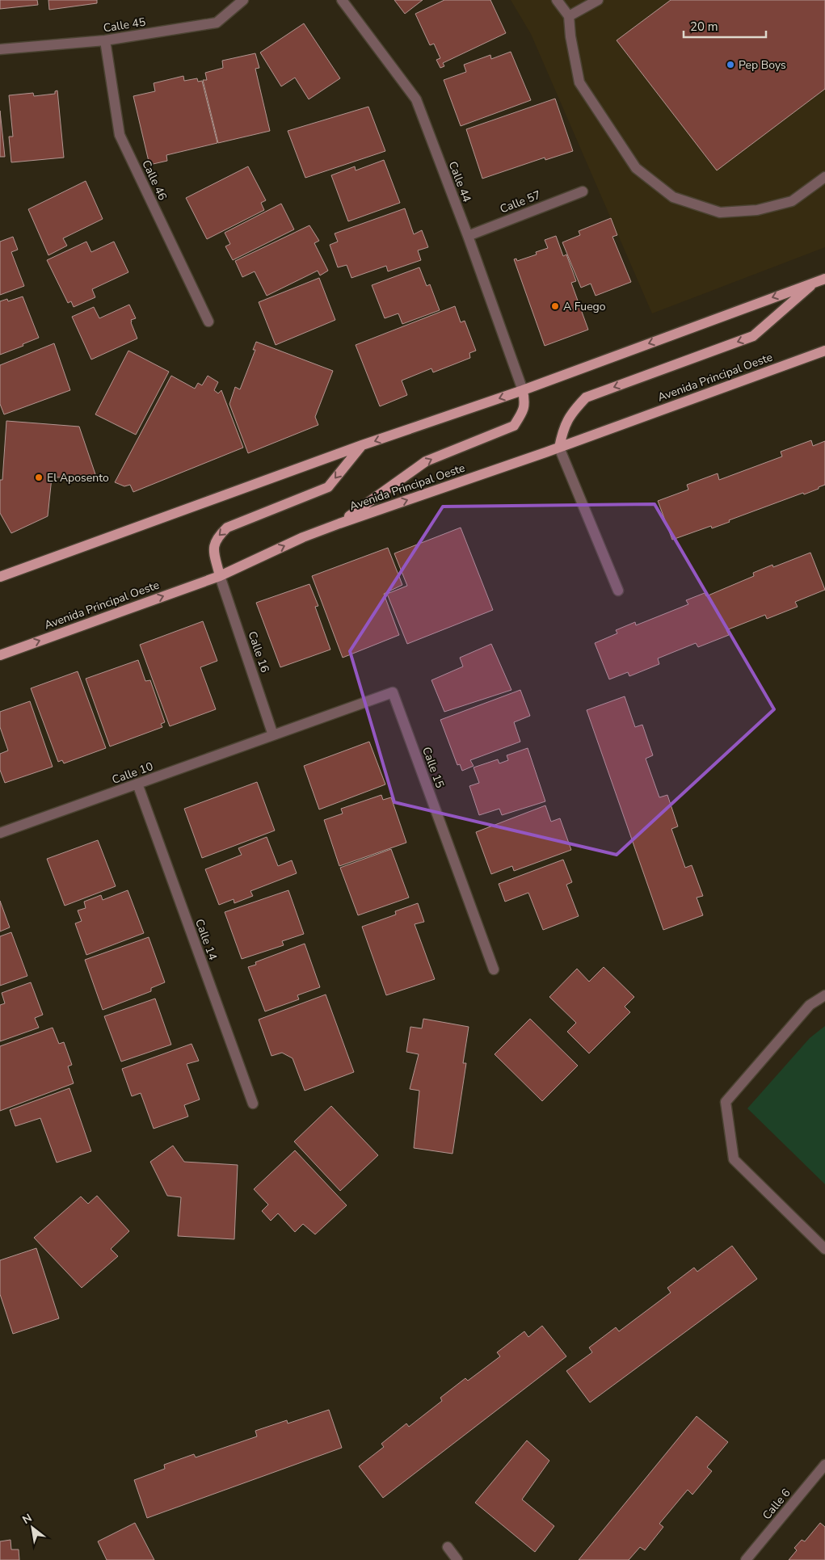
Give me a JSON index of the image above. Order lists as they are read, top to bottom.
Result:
{
  "streets": {
    "main road": ["Avenida Principal Oeste"],
    "street": [
      "Calle 45",
      "Calle 46",
      "Calle 44",
      "Calle 57",
      "Calle 16",
      "Calle 15",
      "Calle 10",
      "Calle 14",
      "Calle 6"
    ]
  },
  "crossings": [
    ["Calle 45", "Calle 46"],
    ["Calle 44", "Calle 57"],
    ["Avenida Principal Oeste", "Calle 16"],
    ["Calle 16", "Calle 15"],
    ["Calle 16", "Calle 10"],
    ["Calle 15", "Calle 10"],
    ["Calle 10", "Calle 14"]
  ],
  "places": ["Pep Boys", "A Fuego", "El Aposento"],
  "scale_bar": "20 m",
  "north": "top left"
}
